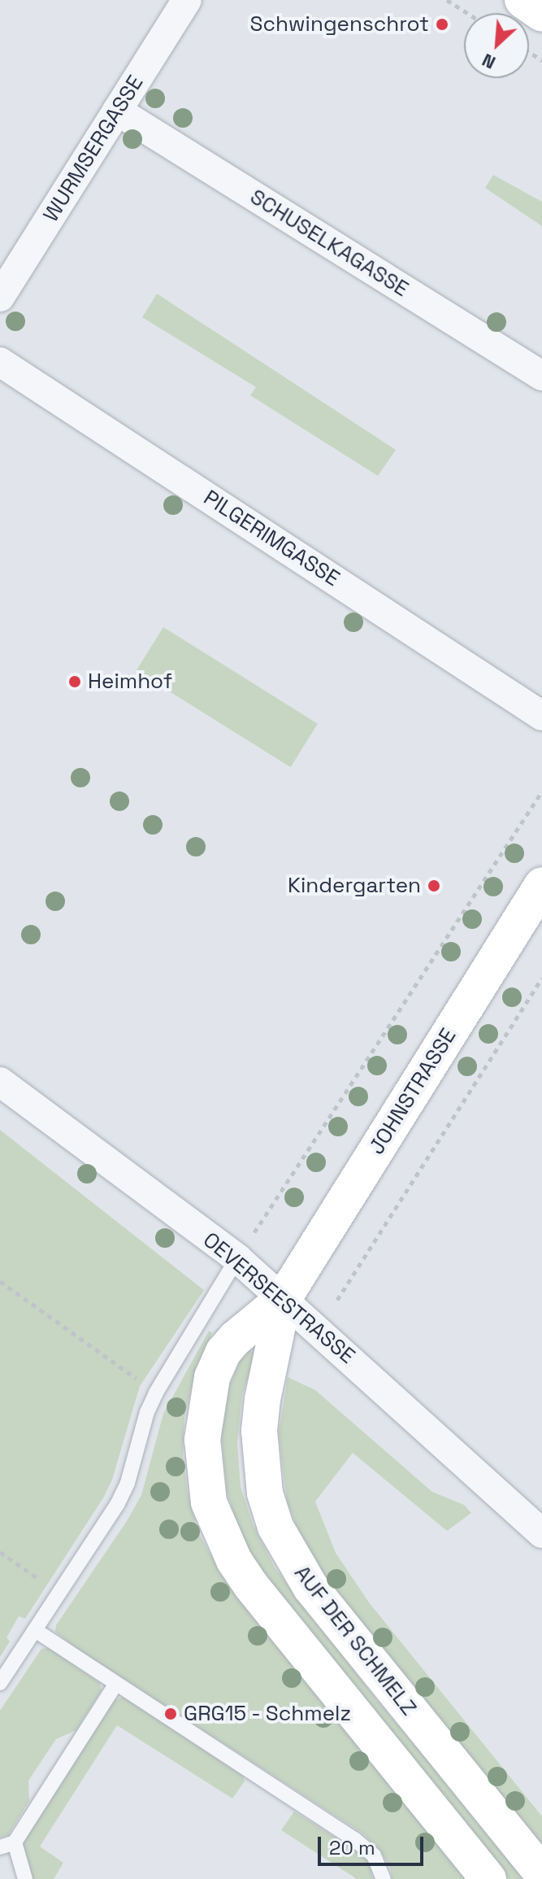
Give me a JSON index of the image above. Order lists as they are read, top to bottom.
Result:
{
  "streets": {
    "main road": ["JOHNSTRASSE", "AUF DER SCHMELZ"],
    "street": [
      "WURMSERGASSE",
      "SCHUSELKAGASSE",
      "PILGERIMGASSE",
      "OEVERSEESTRASSE"
    ]
  },
  "crossings": [
    ["WURMSERGASSE", "SCHUSELKAGASSE"],
    ["JOHNSTRASSE", "OEVERSEESTRASSE"],
    ["JOHNSTRASSE", "AUF DER SCHMELZ"],
    ["OEVERSEESTRASSE", "AUF DER SCHMELZ"]
  ],
  "places": [
    "Schwingenschrot",
    "Heimhof",
    "Kindergarten",
    "GRG15 - Schmelz"
  ],
  "scale_bar": "20 m",
  "north": "bottom left"
}
